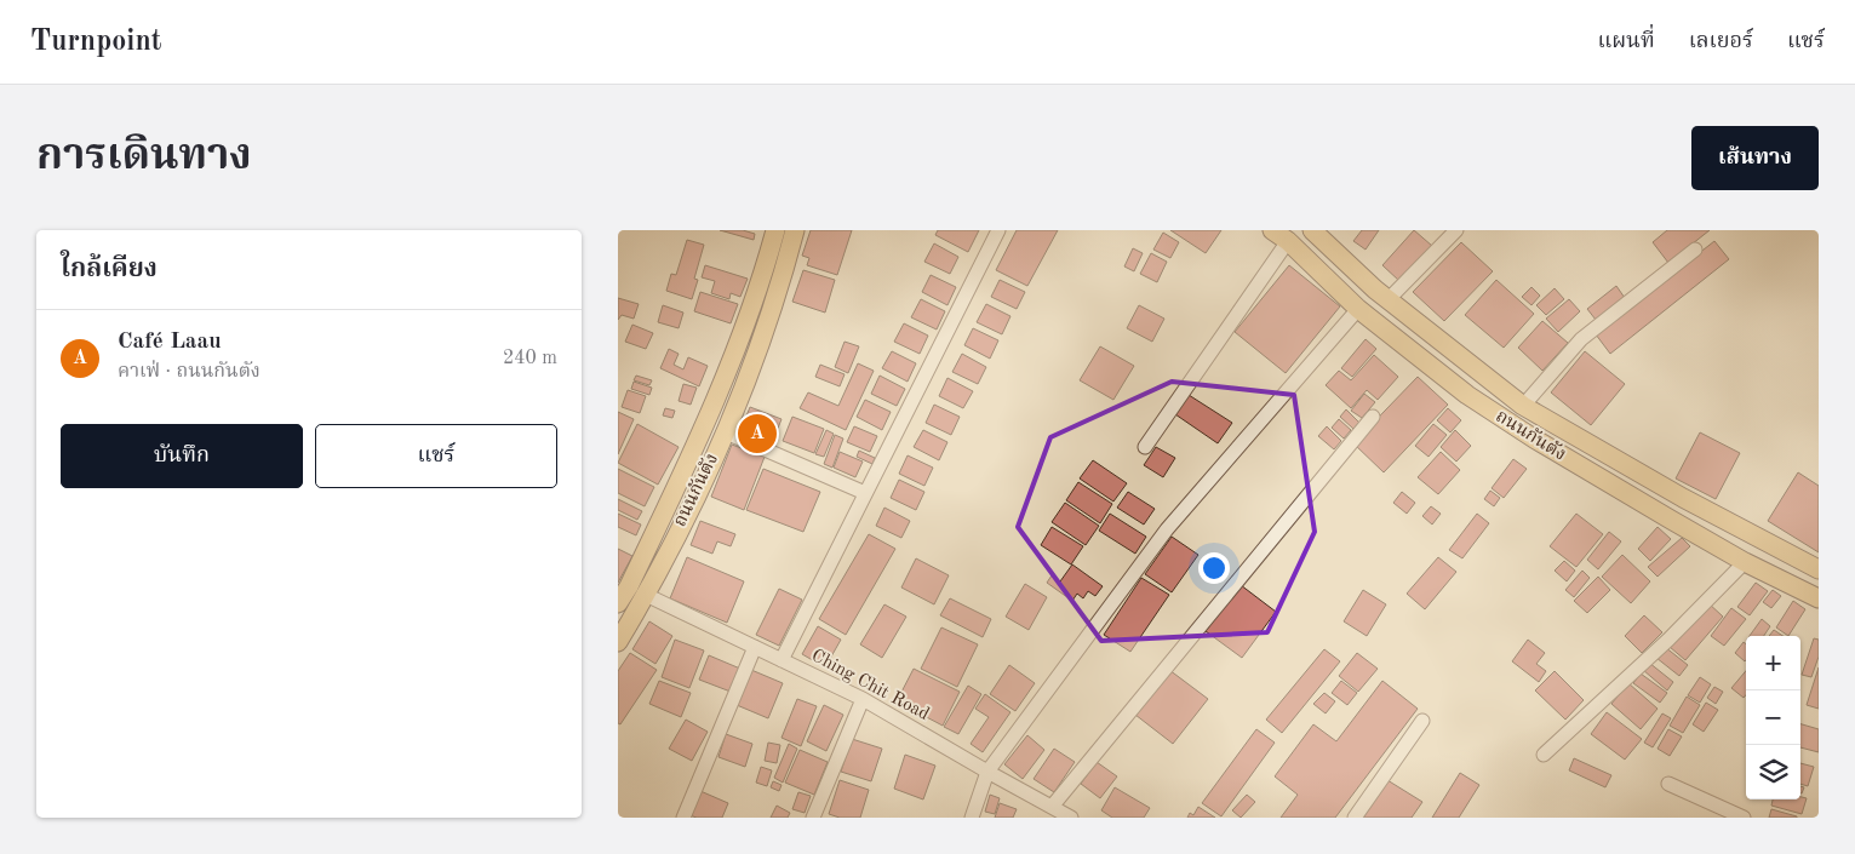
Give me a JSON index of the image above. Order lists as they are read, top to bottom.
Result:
{
  "streets": {
    "main road": ["ถนนกันตัง"],
    "street": ["Ching Chit Road"]
  },
  "crossings": [
    ["ถนนกันตัง", "Ching Chit Road"]
  ],
  "page": {
    "header": "Turnpoint",
    "nav": ["แผนที่", "เลเยอร์", "แชร์"],
    "title": "การเดินทาง",
    "buttons": [
      "เส้นทาง",
      ["บันทึก", "แชร์"]
    ],
    "heading": "ใกล้เคียง",
    "list": [
      {
        "mark": "A",
        "name": "Café Laau",
        "note": "คาเฟ่ · ถนนกันตัง",
        "value": "240 m"
      }
    ],
    "pins": "A",
    "map_buttons": ["+", "−"]
  }
}
